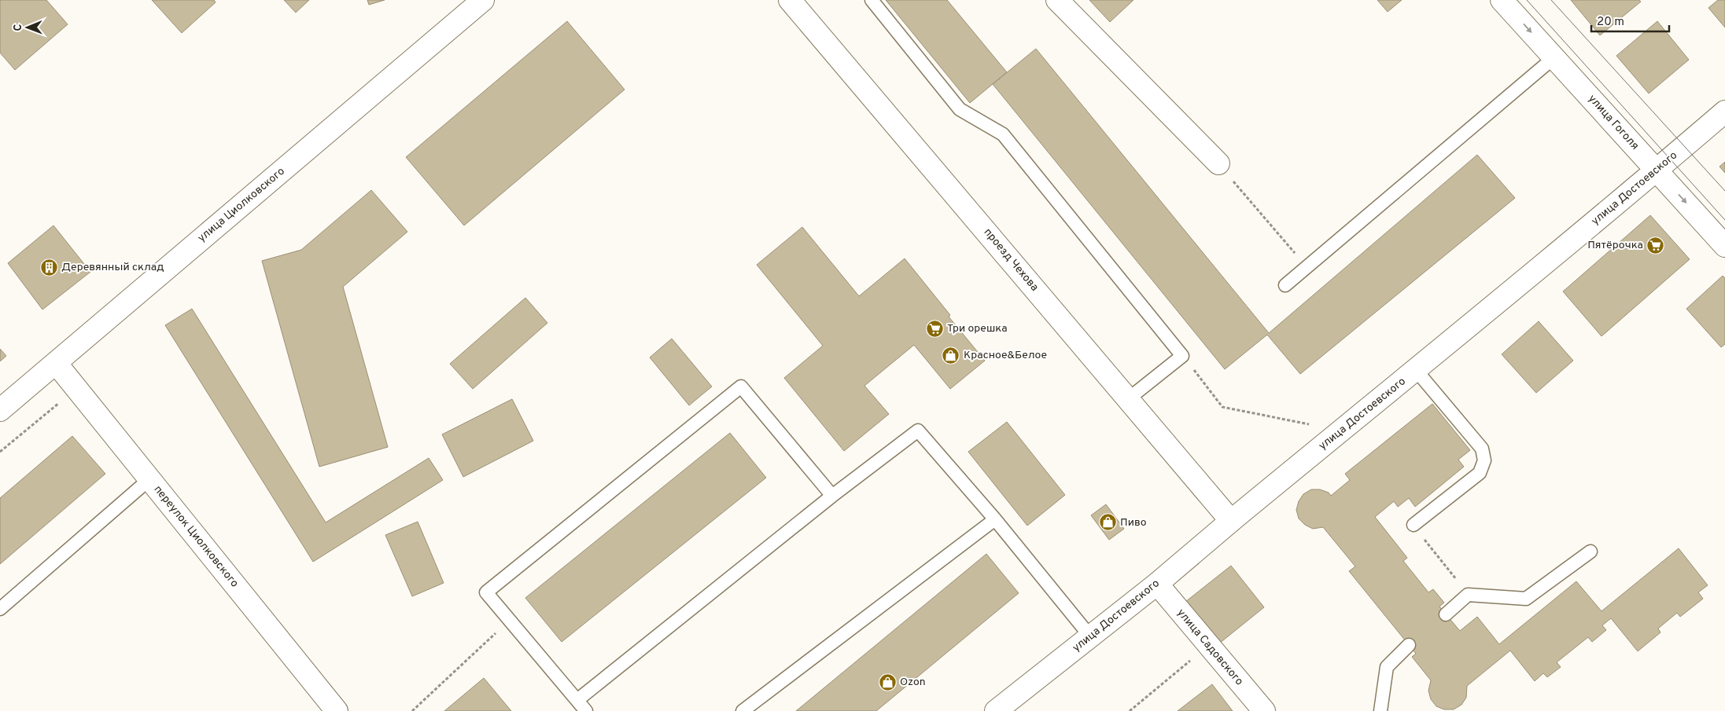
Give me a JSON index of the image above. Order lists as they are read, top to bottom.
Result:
{
  "streets": {
    "street": [
      "улица Гоголя",
      "улица Достоевского",
      "улица Циолковского",
      "проезд Чехова",
      "переулок Циолковского",
      "улица Садовского"
    ]
  },
  "crossings": [
    ["улица Гоголя", "улица Достоевского"],
    ["улица Достоевского", "проезд Чехова"],
    ["улица Достоевского", "улица Садовского"],
    ["улица Циолковского", "переулок Циолковского"]
  ],
  "one_way": ["улица Гоголя"],
  "places": {
    "supermarket": ["Пятёрочка", "Три орешка"],
    "building": ["Деревянный склад"],
    "shop": ["Красное&Белое", "Пиво", "Ozon"]
  },
  "scale_bar": "20 m",
  "north": "left"
}
